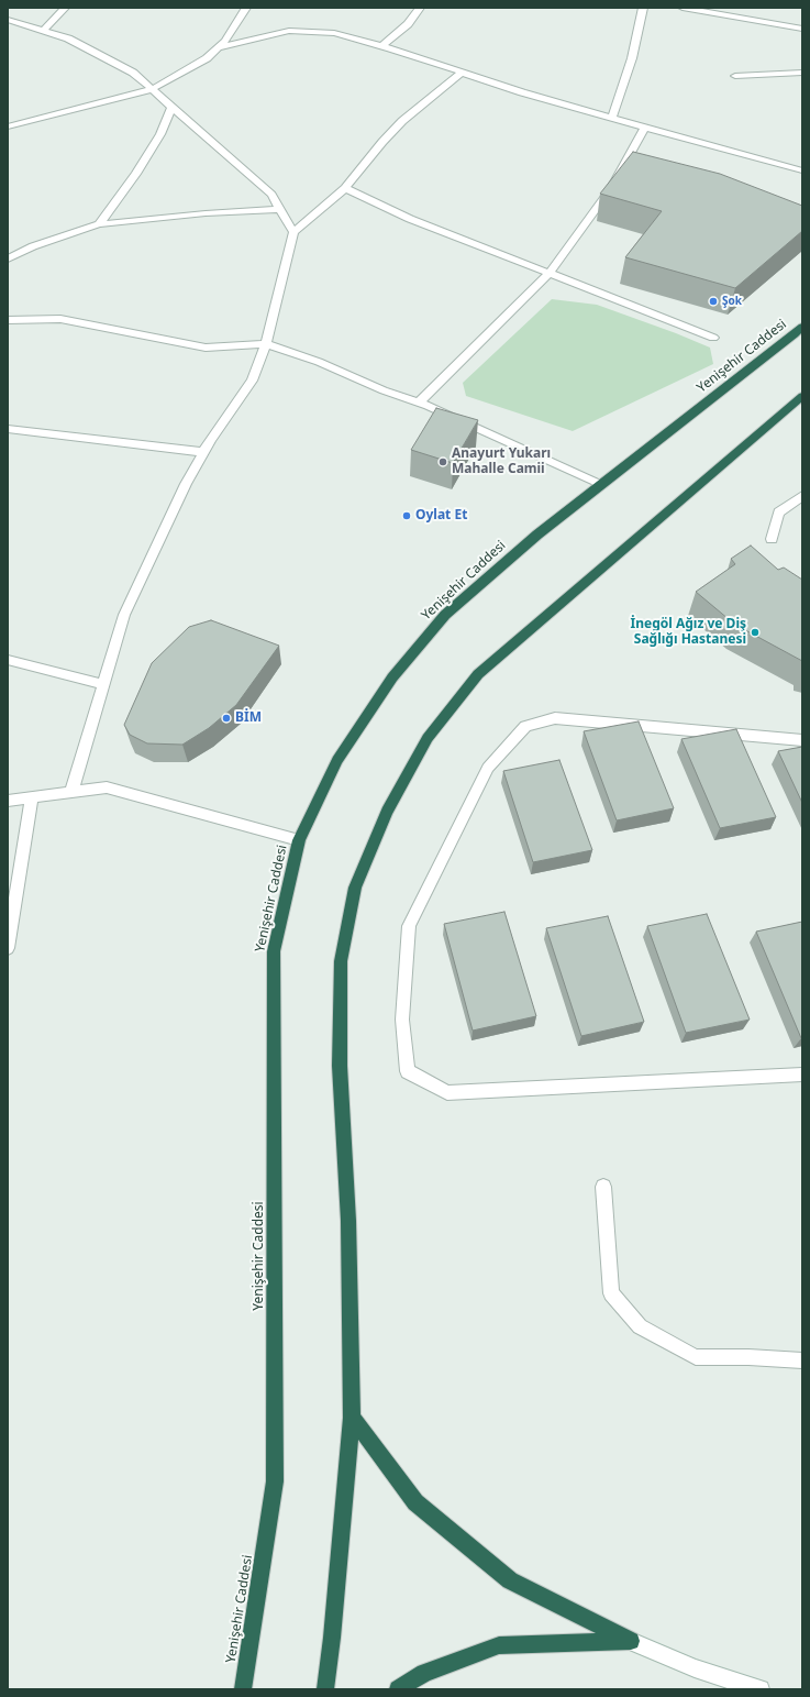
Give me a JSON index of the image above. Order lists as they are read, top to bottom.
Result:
{
  "streets": {
    "highway": ["Yenişehir Caddesi"]
  },
  "places": [
    "Şok",
    "Anayurt Yukarı Mahalle Camii",
    "Oylat Et",
    "İnegöl Ağız ve Diş Sağlığı Hastanesi",
    "BİM"
  ]
}
